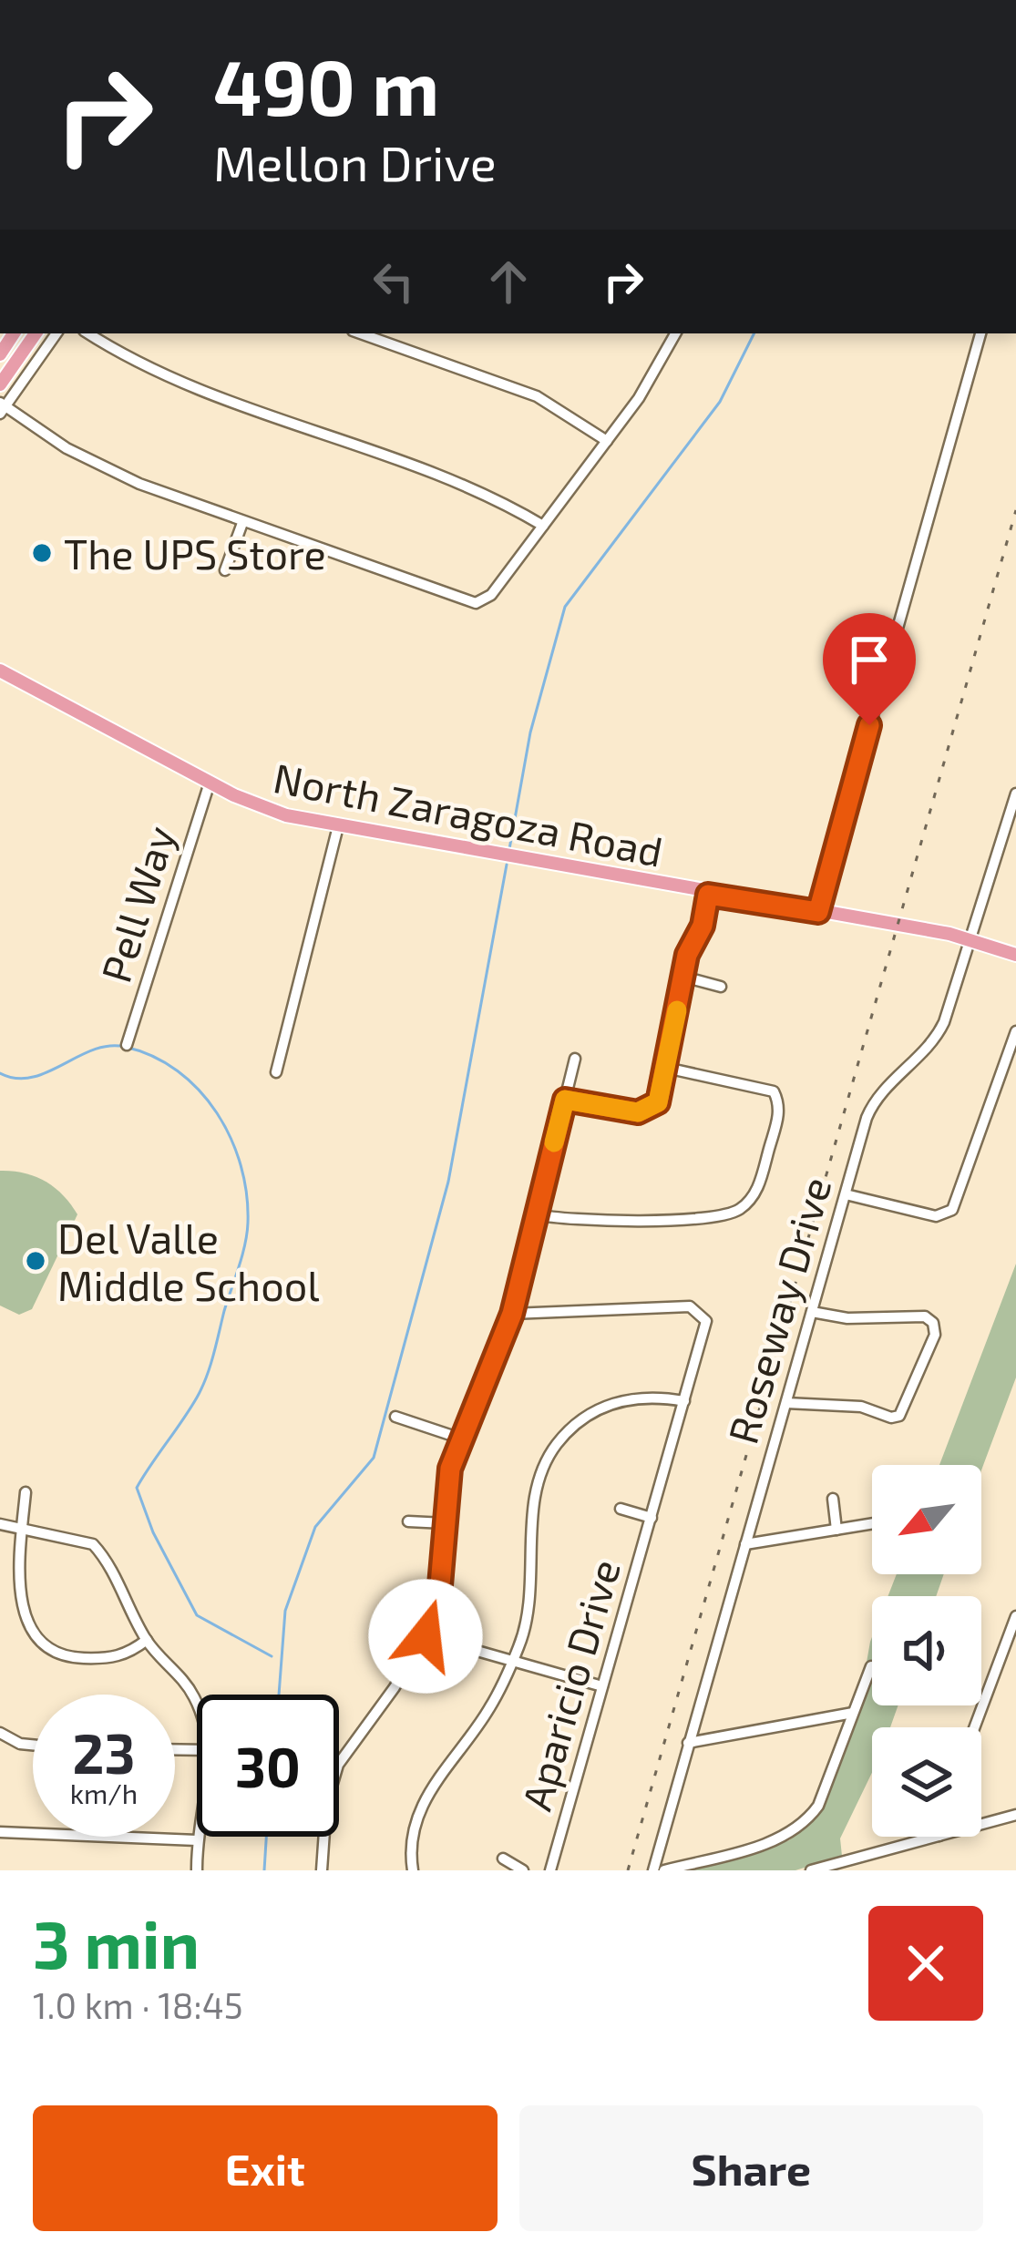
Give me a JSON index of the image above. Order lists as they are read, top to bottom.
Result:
{
  "streets": {
    "main road": ["North Zaragoza Road"],
    "street": ["Pell Way", "Roseway Drive", "Aparicio Drive"]
  },
  "crossings": [
    ["North Zaragoza Road", "Pell Way"],
    ["North Zaragoza Road", "Roseway Drive"]
  ],
  "places": ["The UPS Store", "Del Valle Middle School"],
  "north": "bottom left",
  "page": {
    "turn": ["490 m", "Mellon Drive"],
    "speed": "23 km/h",
    "limit": "30",
    "heading": ["3 min", "1.0 km · 18:45"],
    "buttons": ["Exit", "Share"]
  }
}
